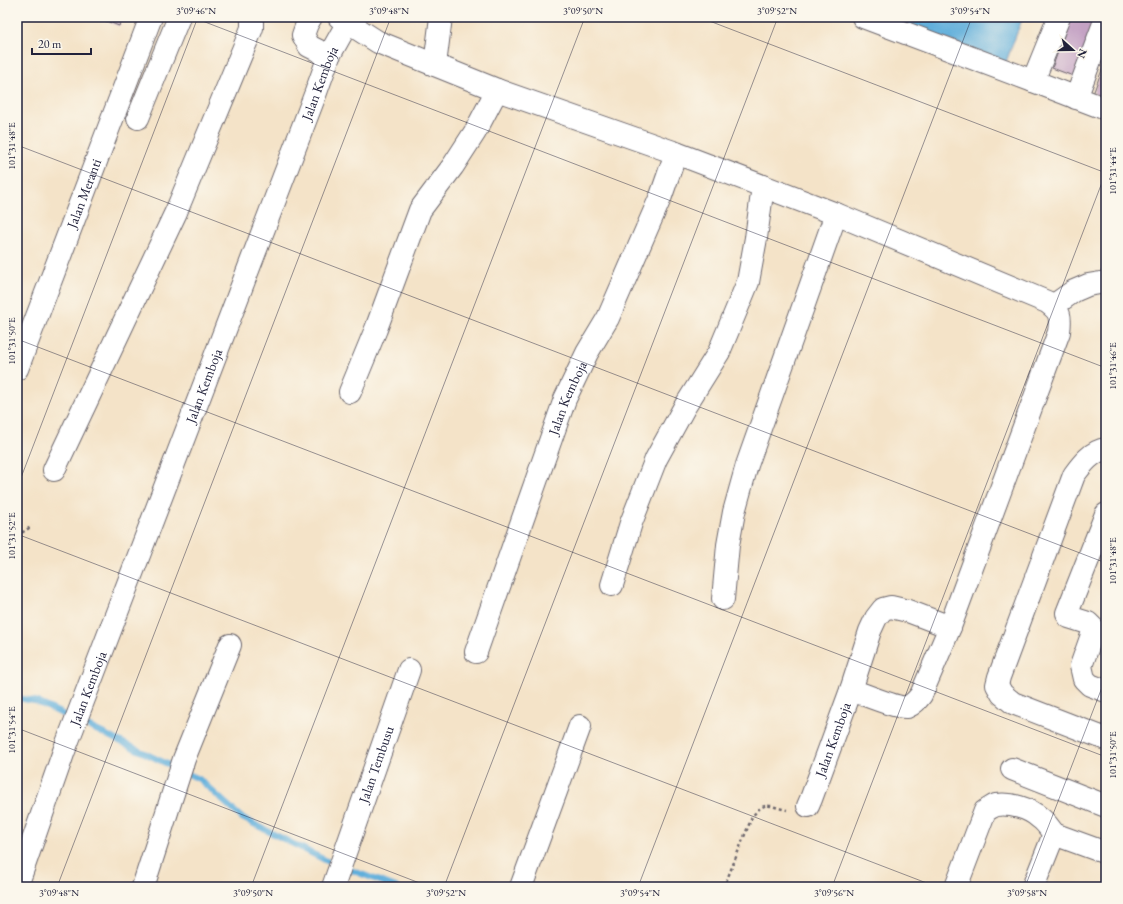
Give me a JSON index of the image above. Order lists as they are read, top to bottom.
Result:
{
  "streets": {
    "street": ["Jalan Kemboja", "Jalan Meranti", "Jalan Tembusu"]
  },
  "scale_bar": "20 m",
  "north": "right",
  "coordinates": [
    "3°09'46\"N",
    "3°09'48\"N",
    "3°09'50\"N",
    "3°09'52\"N",
    "3°09'54\"N",
    "101°31'48\"E",
    "101°31'44\"E",
    "101°31'50\"E",
    "101°31'46\"E",
    "101°31'52\"E",
    "101°31'54\"E",
    "3°09'56\"N",
    "3°09'58\"N"
  ]
}
